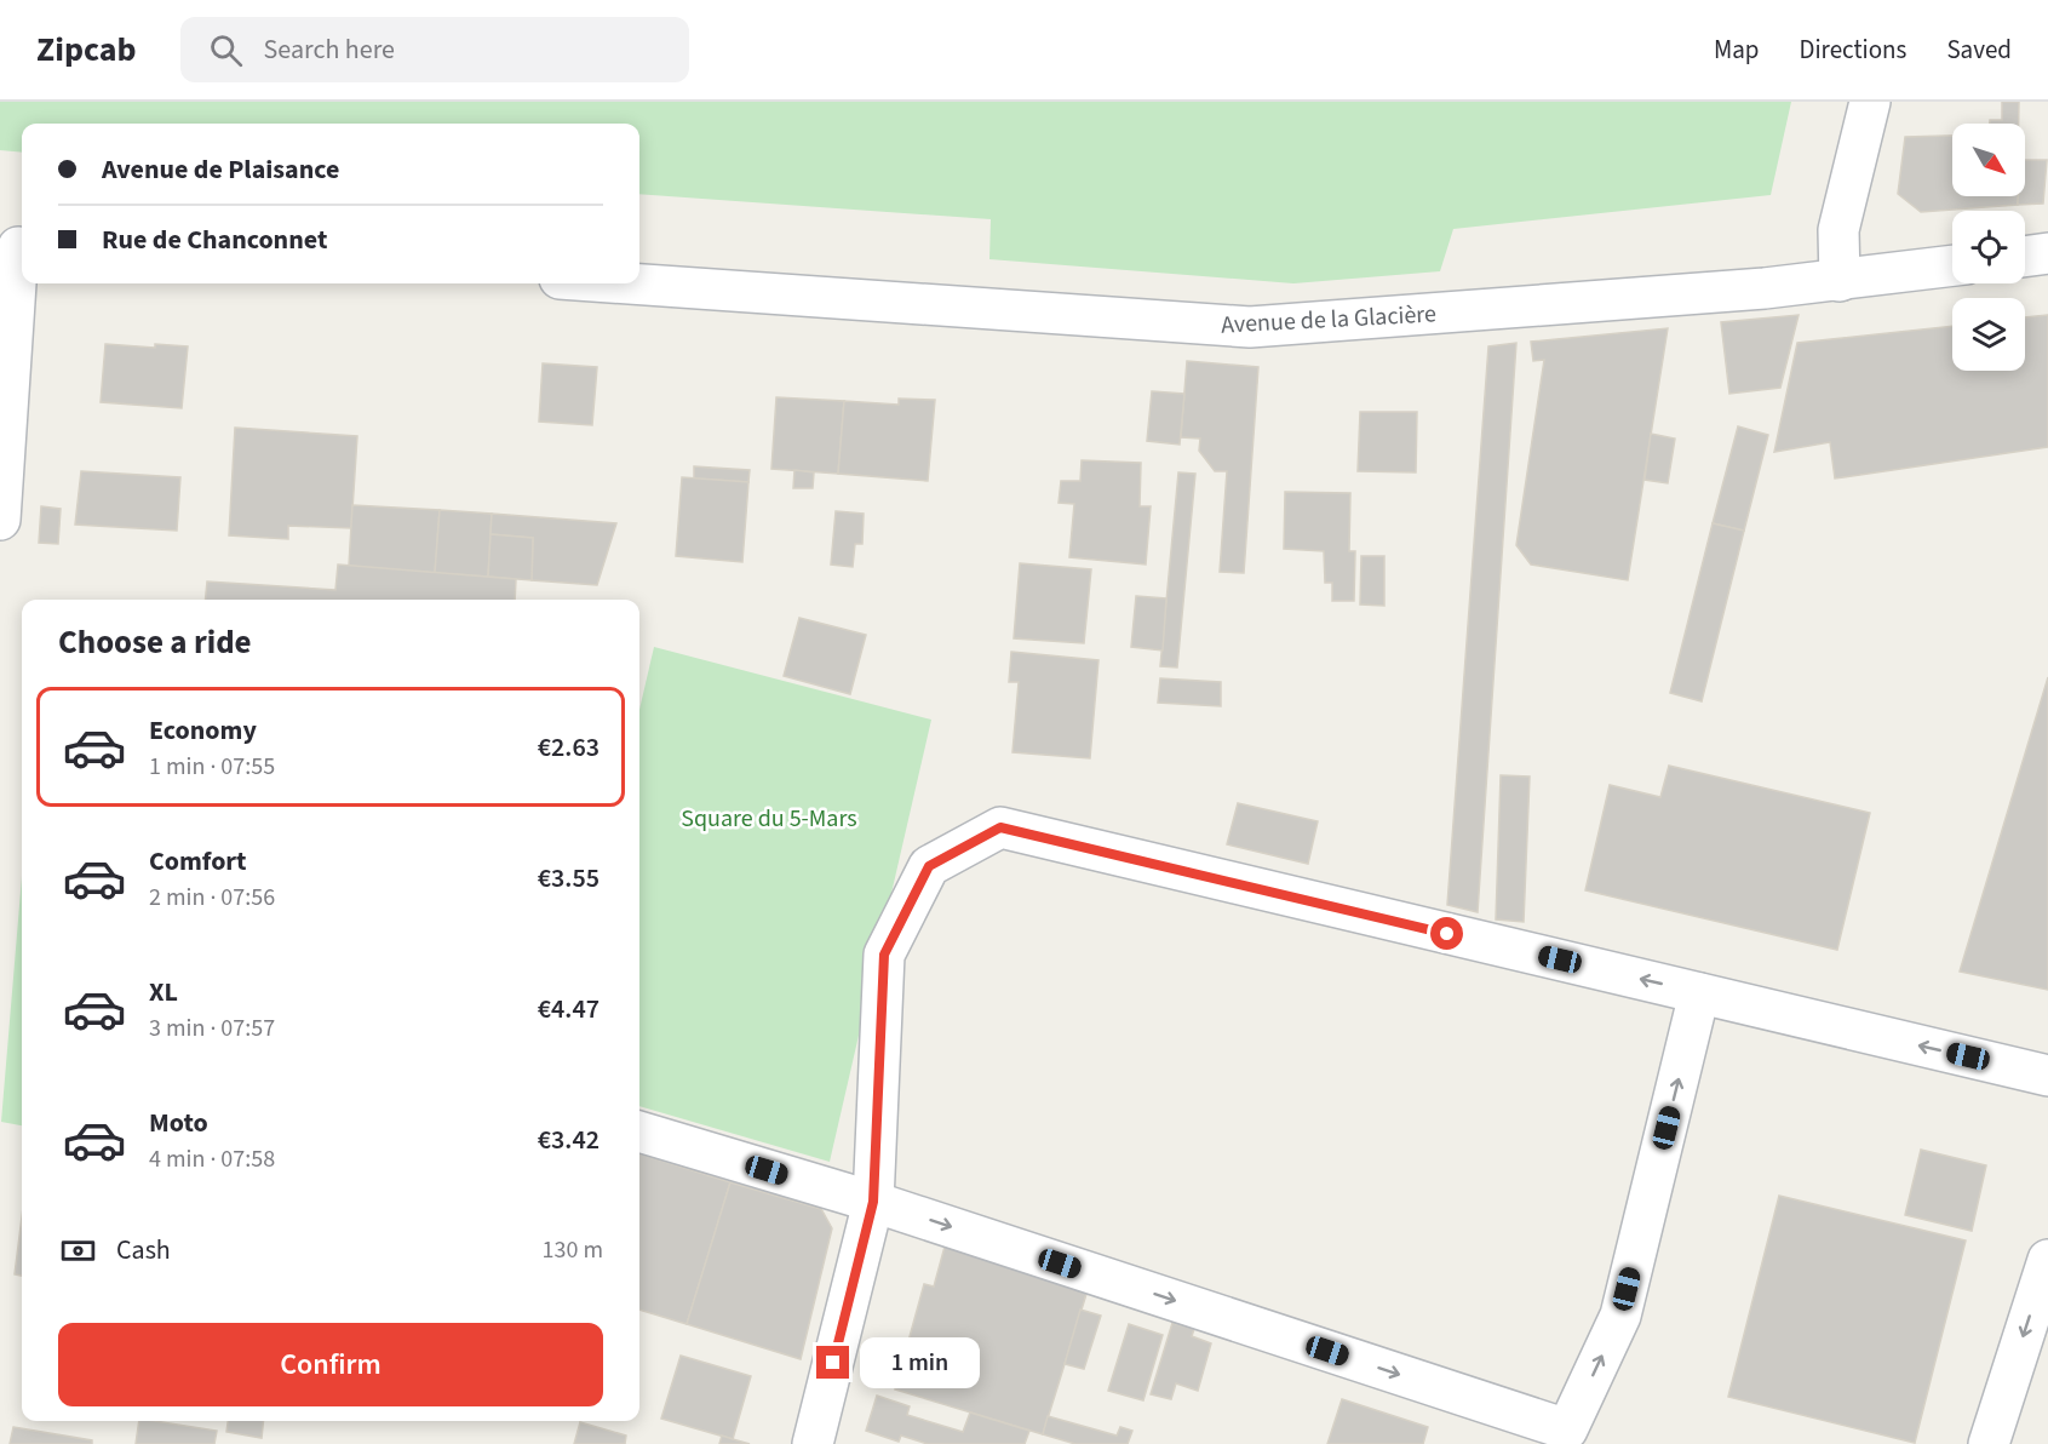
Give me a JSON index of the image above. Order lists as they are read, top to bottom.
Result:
{
  "streets": {
    "street": ["Avenue de la Glacière"]
  },
  "parks": ["Square du 5-Mars"],
  "north": "bottom right",
  "page": {
    "header": "Zipcab",
    "search": "Search here",
    "nav": ["Map", "Directions", "Saved"],
    "banner": ["Avenue de Plaisance", "Rue de Chanconnet"],
    "heading": "Choose a ride",
    "list": [
      {
        "name": "Economy",
        "note": "1 min · 07:55",
        "value": "€2.63"
      },
      {
        "name": "Comfort",
        "note": "2 min · 07:56",
        "value": "€3.55"
      },
      {
        "name": "XL",
        "note": "3 min · 07:57",
        "value": "€4.47"
      },
      {
        "name": "Moto",
        "note": "4 min · 07:58",
        "value": "€3.42"
      }
    ],
    "pay": ["Cash", "130 m"],
    "buttons": "Confirm",
    "bubble": "1 min"
  }
}
